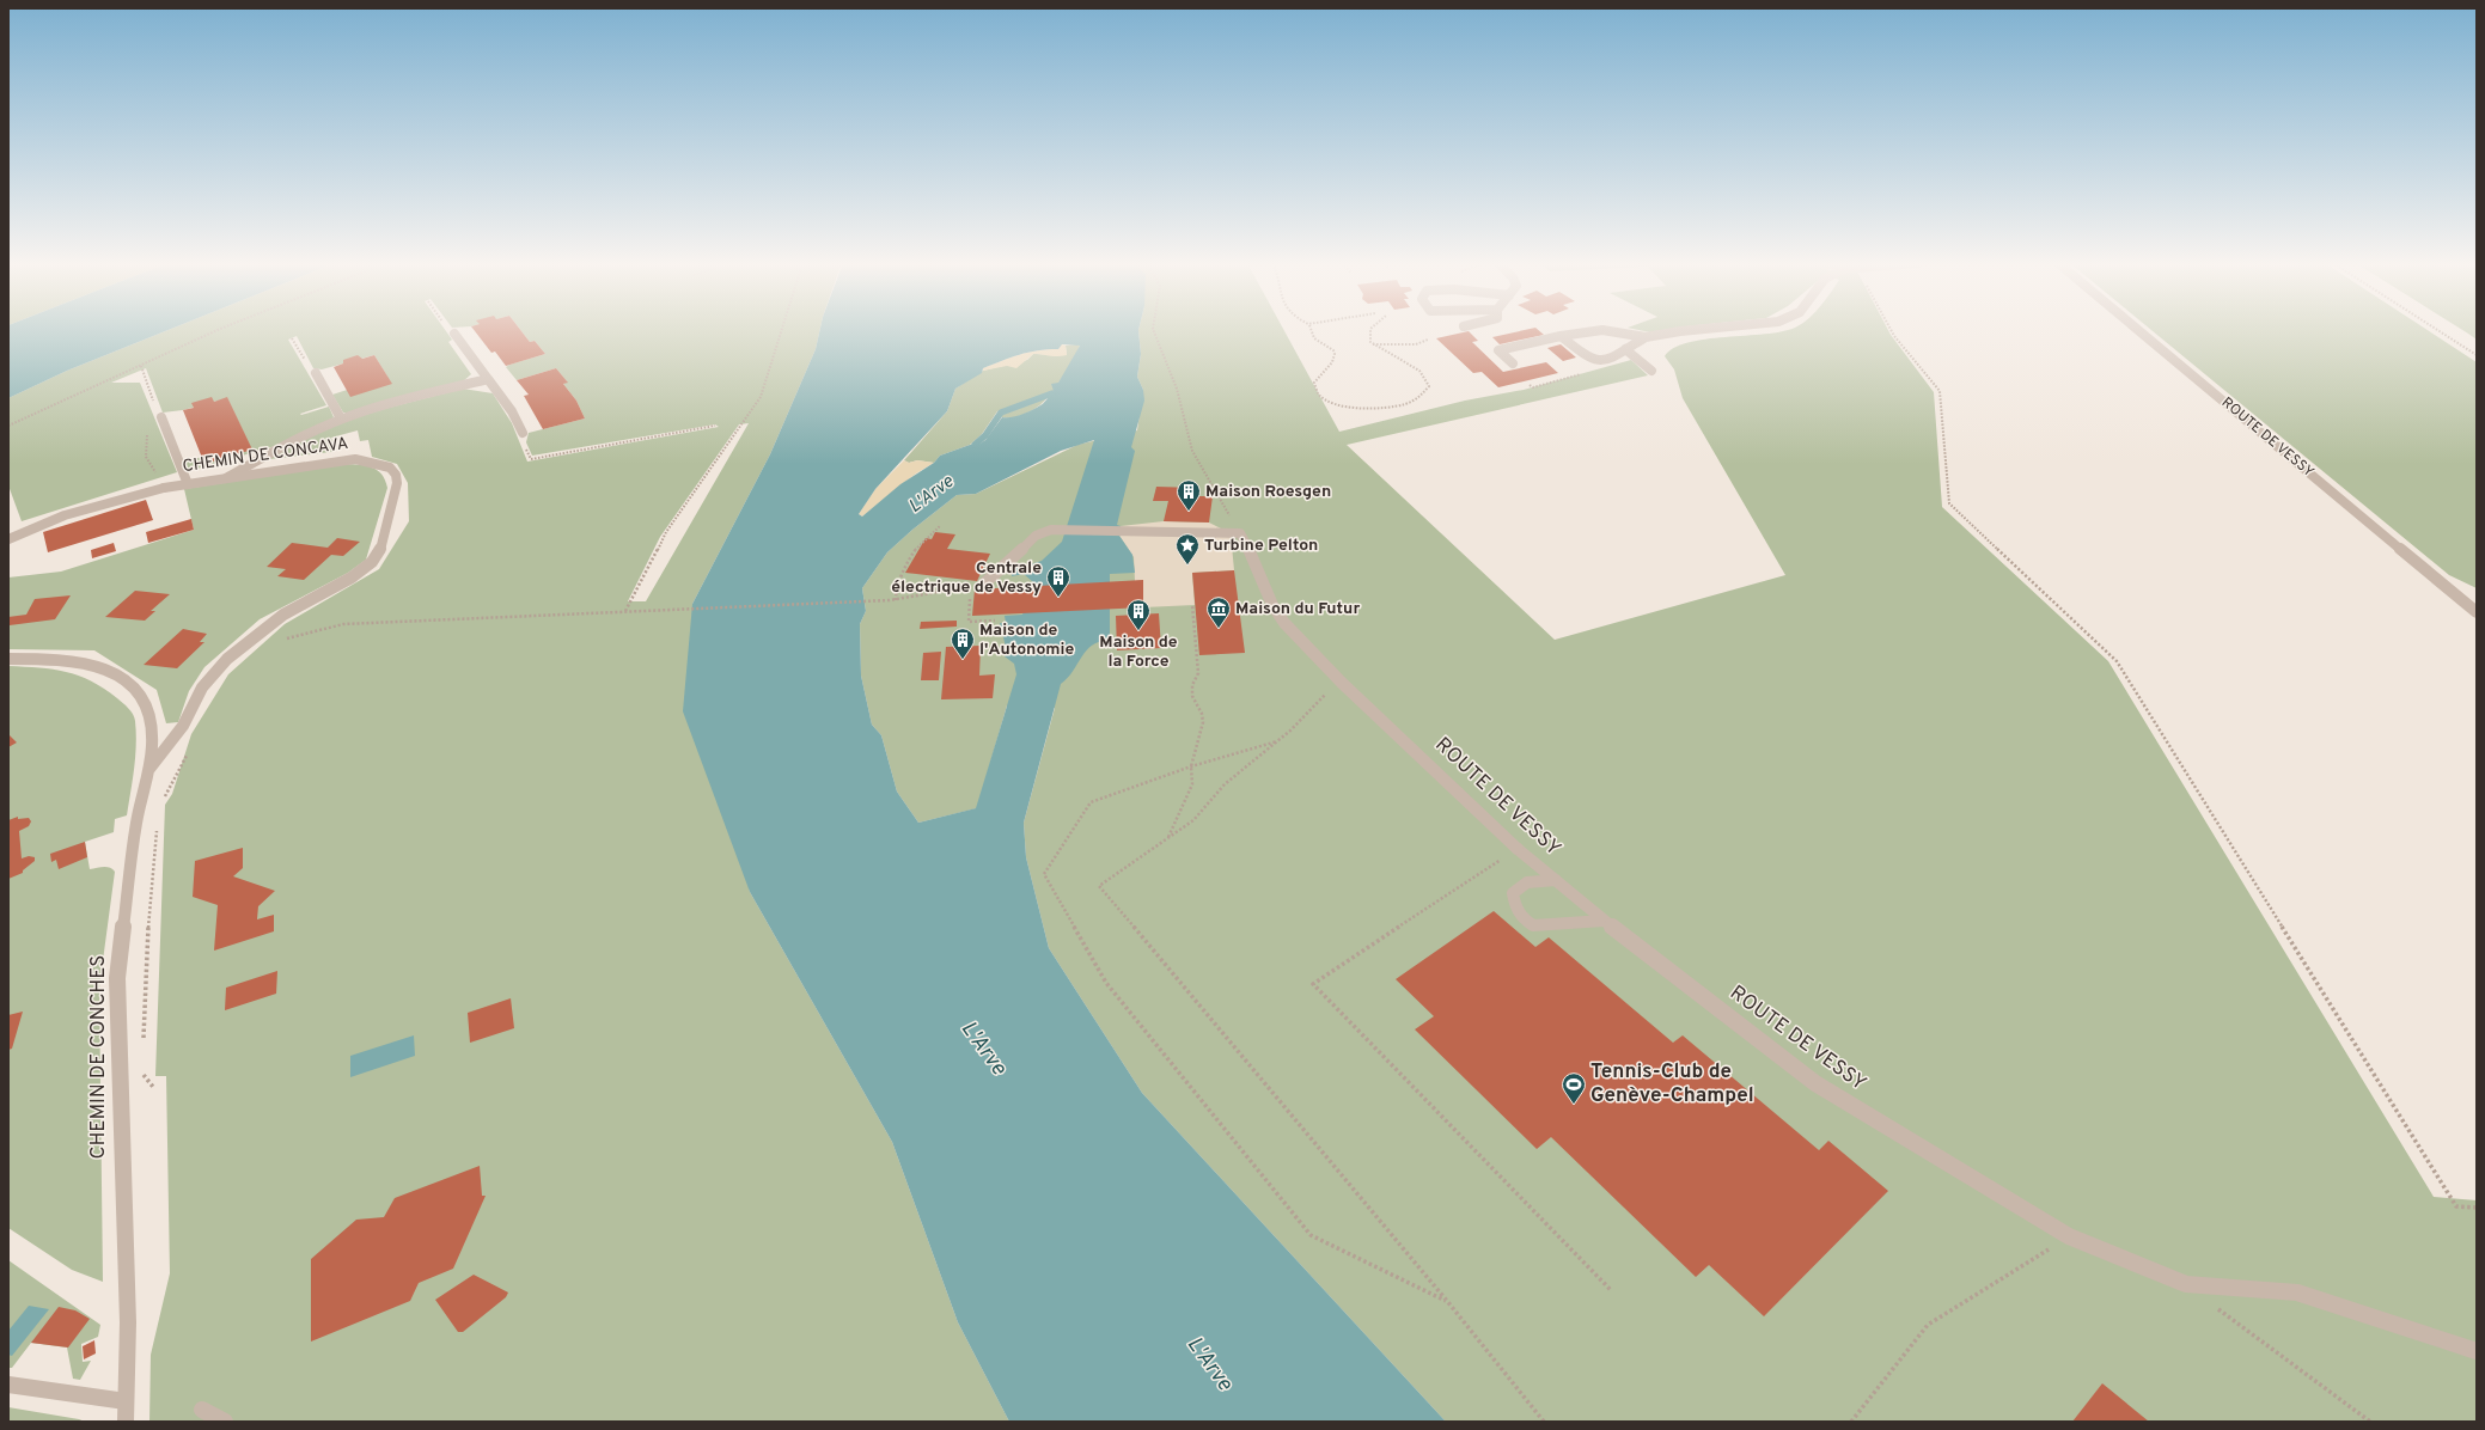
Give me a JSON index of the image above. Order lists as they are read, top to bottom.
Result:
{
  "streets": {
    "street": ["ROUTE DE VESSY", "CHEMIN DE CONCAVA", "CHEMIN DE CONCHES"]
  },
  "crossings": [
    ["CHEMIN DE CONCAVA", "CHEMIN DE CONCHES"]
  ],
  "water": ["L'Arve"],
  "places": {
    "building": [
      "Maison Roesgen",
      "Centrale électrique de Vessy",
      "Maison de la Force",
      "Maison de l'Autonomie"
    ],
    "place": ["Turbine Pelton"],
    "museum": ["Maison du Futur"],
    "sports": ["Tennis-Club de Genève-Champel"]
  }
}
